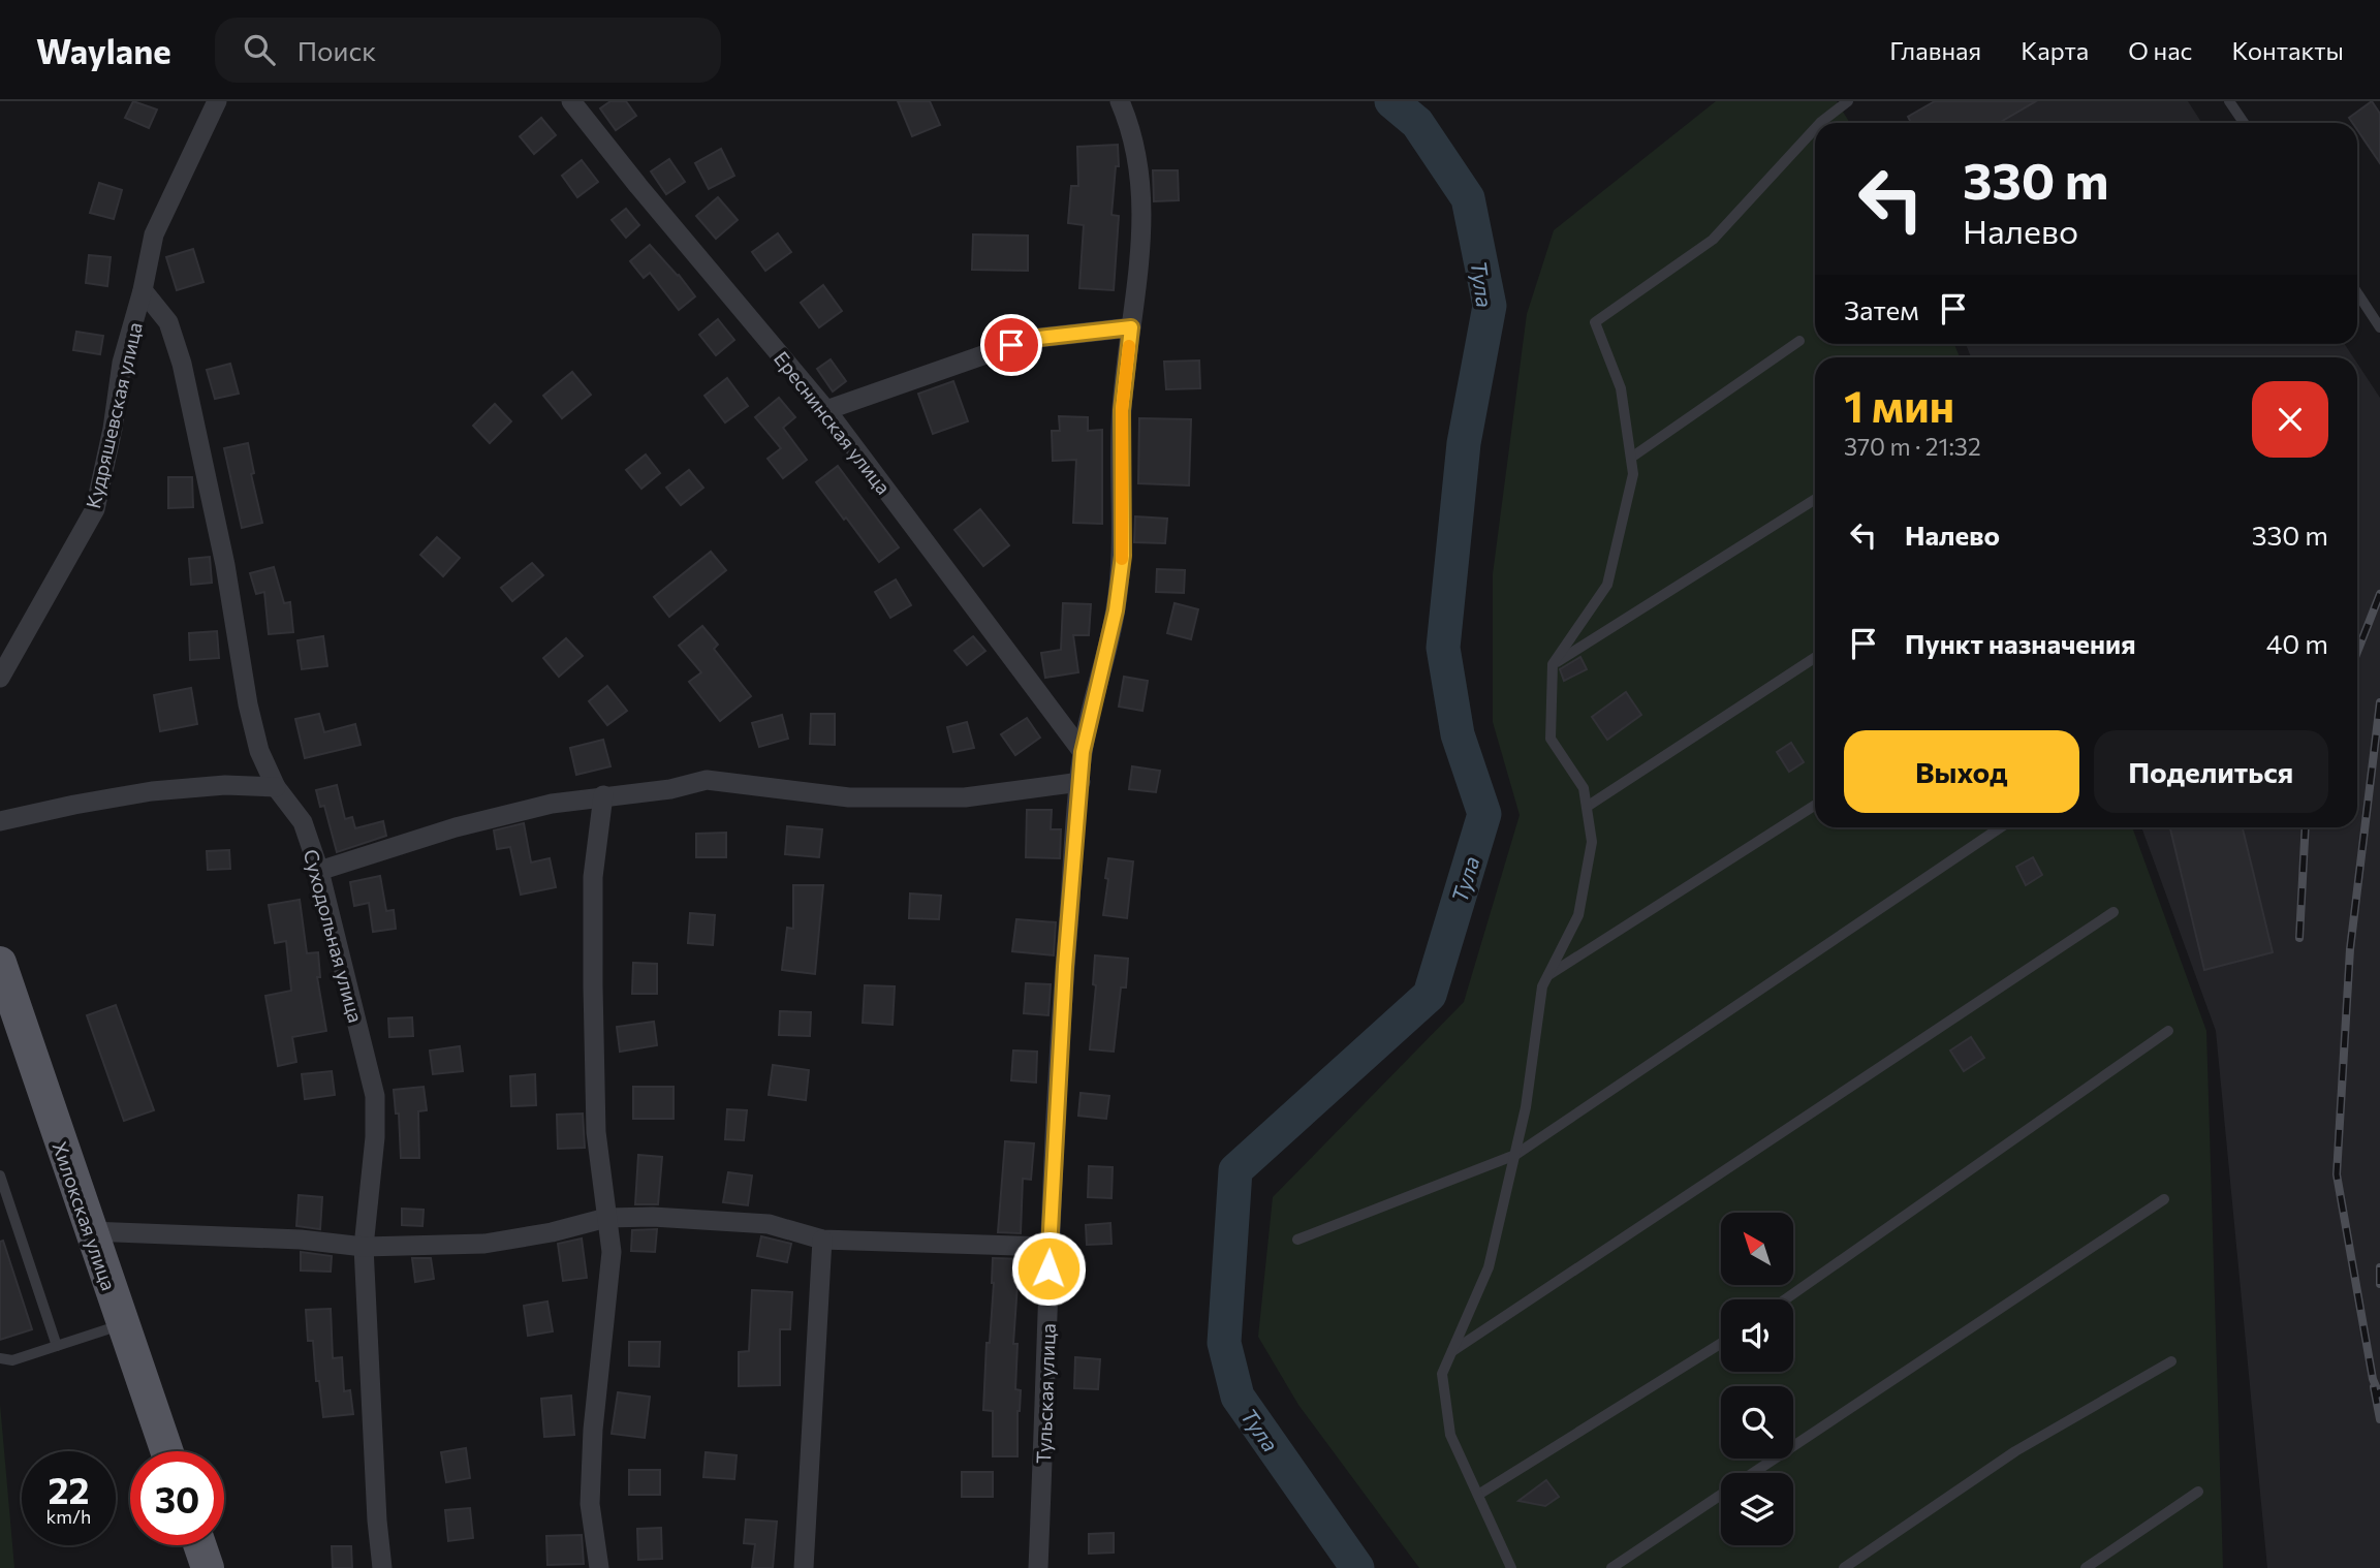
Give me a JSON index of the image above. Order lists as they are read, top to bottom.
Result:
{
  "streets": {
    "main road": ["Хилокская улица"],
    "street": [
      "Кудряшевская улица",
      "Ереснинская улица",
      "Суходольная улица",
      "Тульская улица"
    ]
  },
  "crossings": [
    ["Кудряшевская улица", "Суходольная улица"],
    ["Ереснинская улица", "Тульская улица"]
  ],
  "water": ["Тула"],
  "north": "top left",
  "page": {
    "header": "Waylane",
    "search": "Поиск",
    "nav": [
      "Главная",
      "Карта",
      "О нас",
      "Контакты"
    ],
    "turn": ["330 m", "Налево"],
    "then": "Затем",
    "heading": ["1 мин", "370 m · 21:32"],
    "list": [
      {
        "name": "Налево",
        "value": "330 m"
      },
      {
        "name": "Пункт назначения",
        "value": "40 m"
      }
    ],
    "buttons": ["Выход", "Поделиться"],
    "speed": "22 km/h",
    "limit": "30"
  }
}
